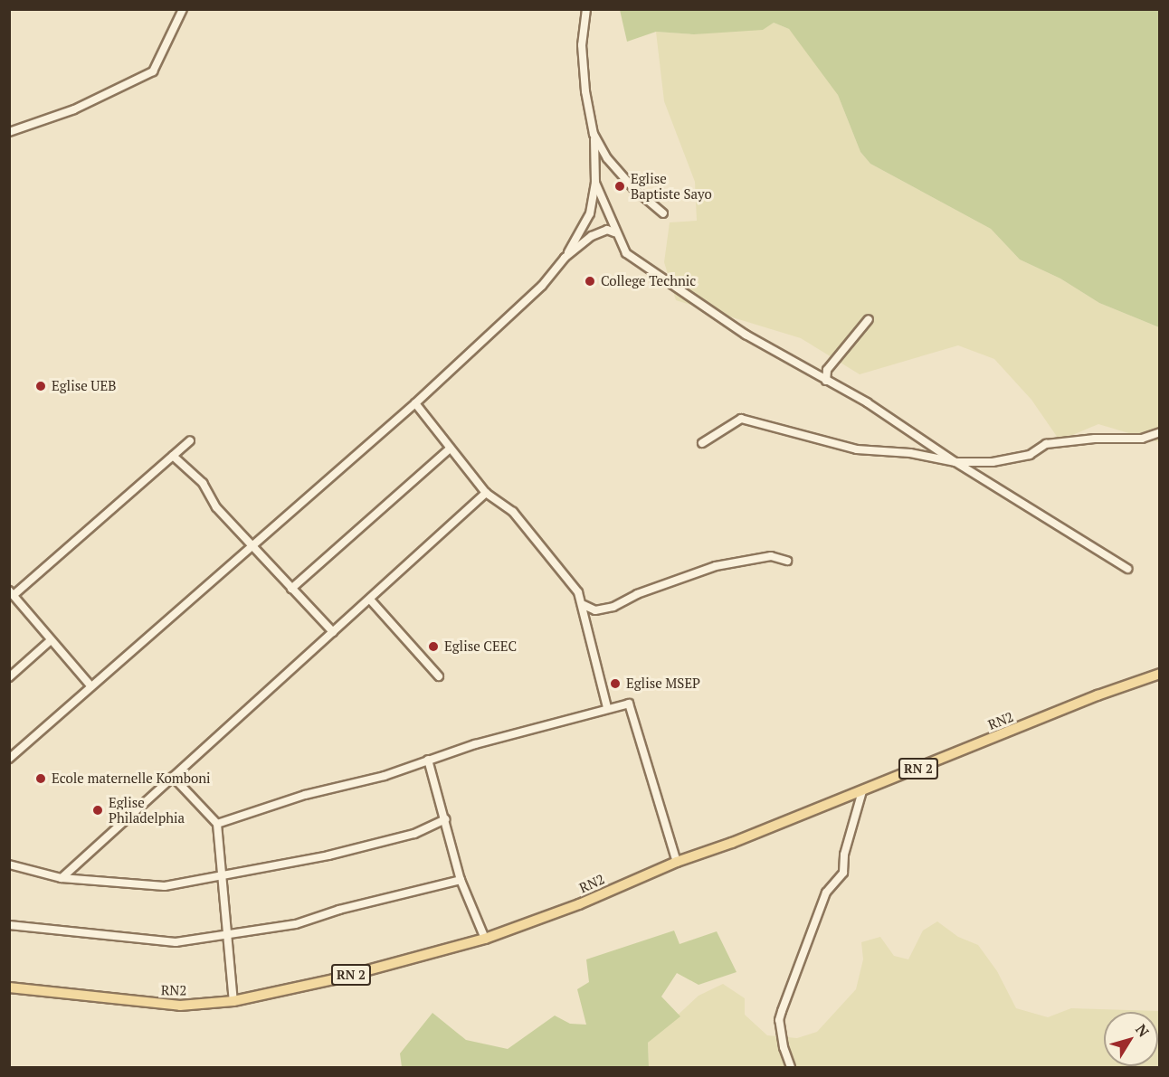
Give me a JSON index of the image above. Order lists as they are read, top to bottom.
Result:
{
  "streets": {
    "main road": ["RN2", "RN 2"]
  },
  "places": [
    "Eglise Baptiste Sayo",
    "College Technic",
    "Eglise UEB",
    "Eglise CEEC",
    "Eglise MSEP",
    "Ecole maternelle Komboni",
    "Eglise Philadelphia"
  ],
  "north": "top right"
}
